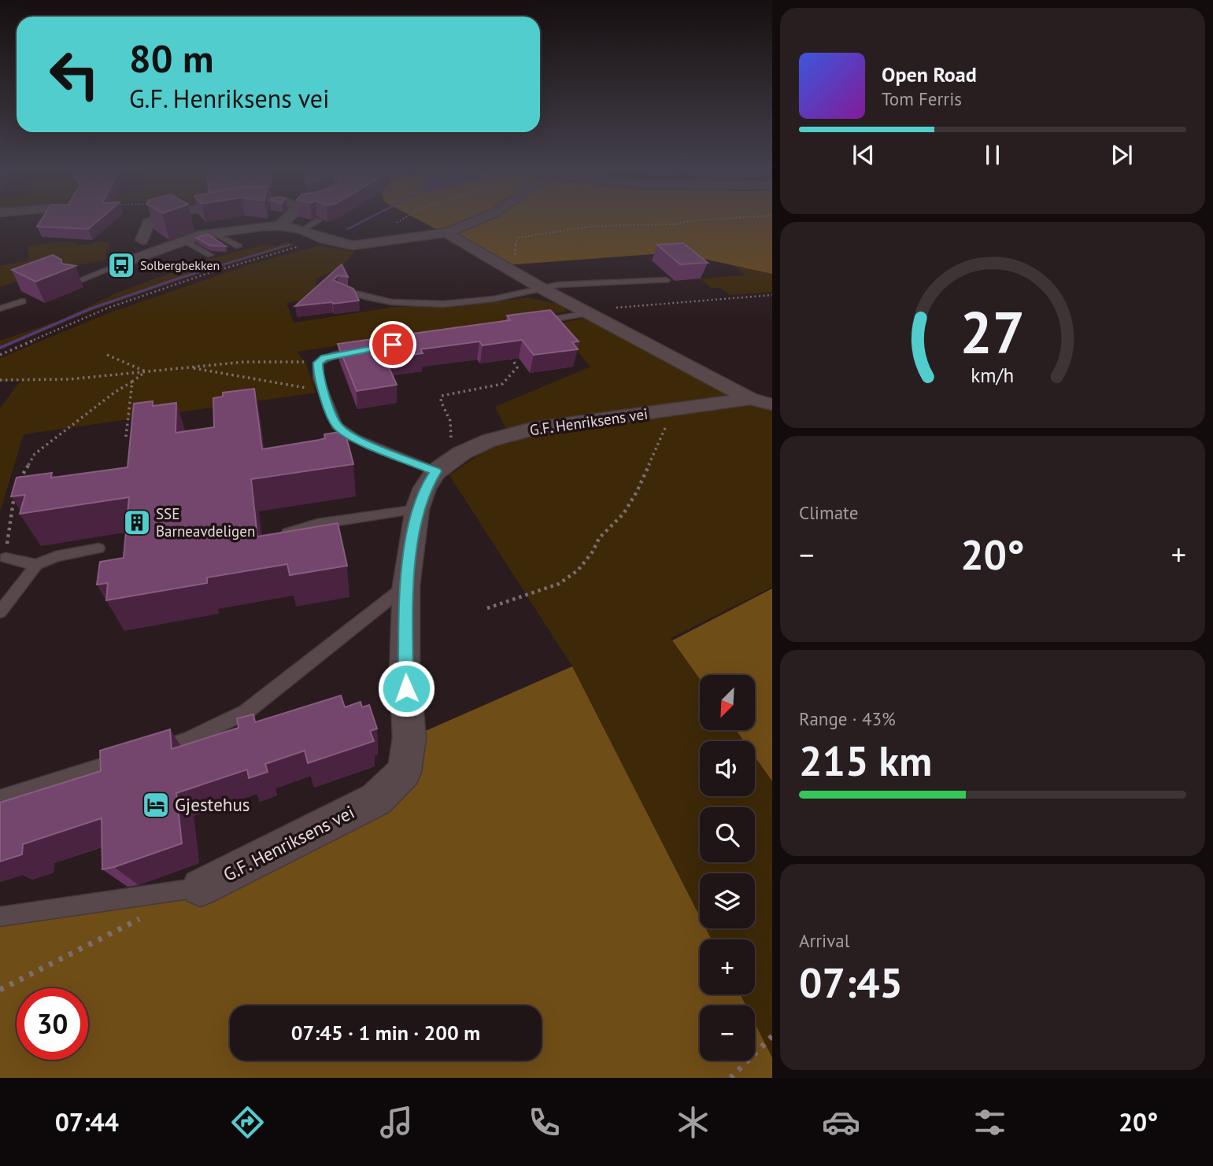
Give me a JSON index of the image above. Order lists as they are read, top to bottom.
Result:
{
  "streets": {
    "street": ["G.F. Henriksens vei"]
  },
  "places": {
    "bus stop": ["Solbergbekken"],
    "building": ["SSE Barneavdeligen"],
    "hotel": ["Gjestehus"]
  },
  "north": "bottom left",
  "page": {
    "turn": ["80 m", "G.F. Henriksens vei"],
    "song": ["Open Road", "Tom Ferris"],
    "tile": [
      "Climate",
      ["Range · 43%", "215 km"],
      ["Arrival", "07:45"]
    ],
    "heat": ["−", "20°", "+"],
    "map_buttons": ["+", "−"],
    "limit": "30",
    "trip": "07:45 · 1 min · 200 m",
    "tabs": ["07:44", "20°"],
    "gauge": ["27", "km/h"]
  }
}
